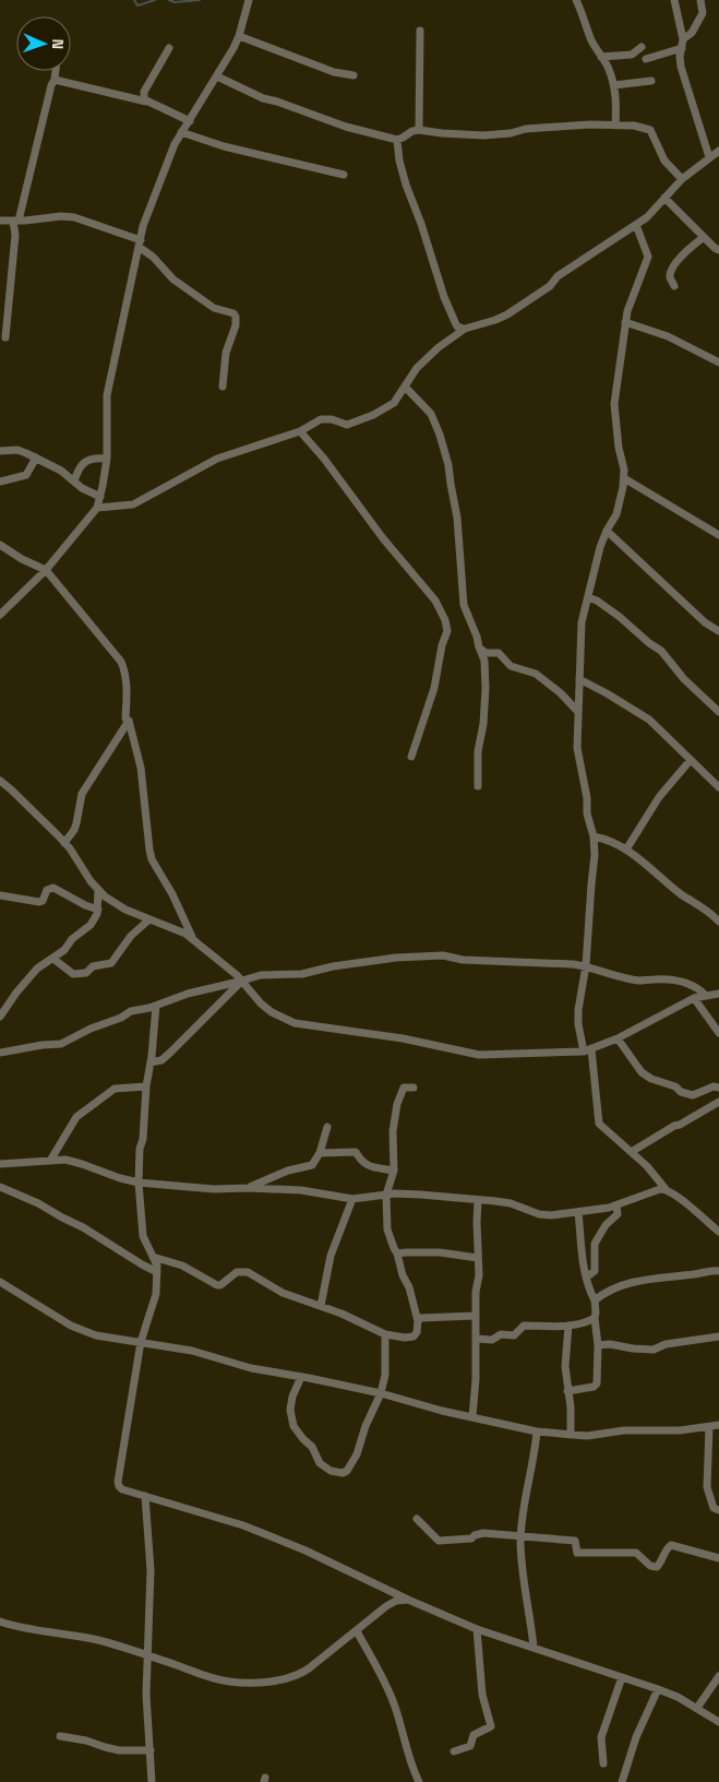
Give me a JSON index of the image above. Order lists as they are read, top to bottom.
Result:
{
  "north": "right"
}
